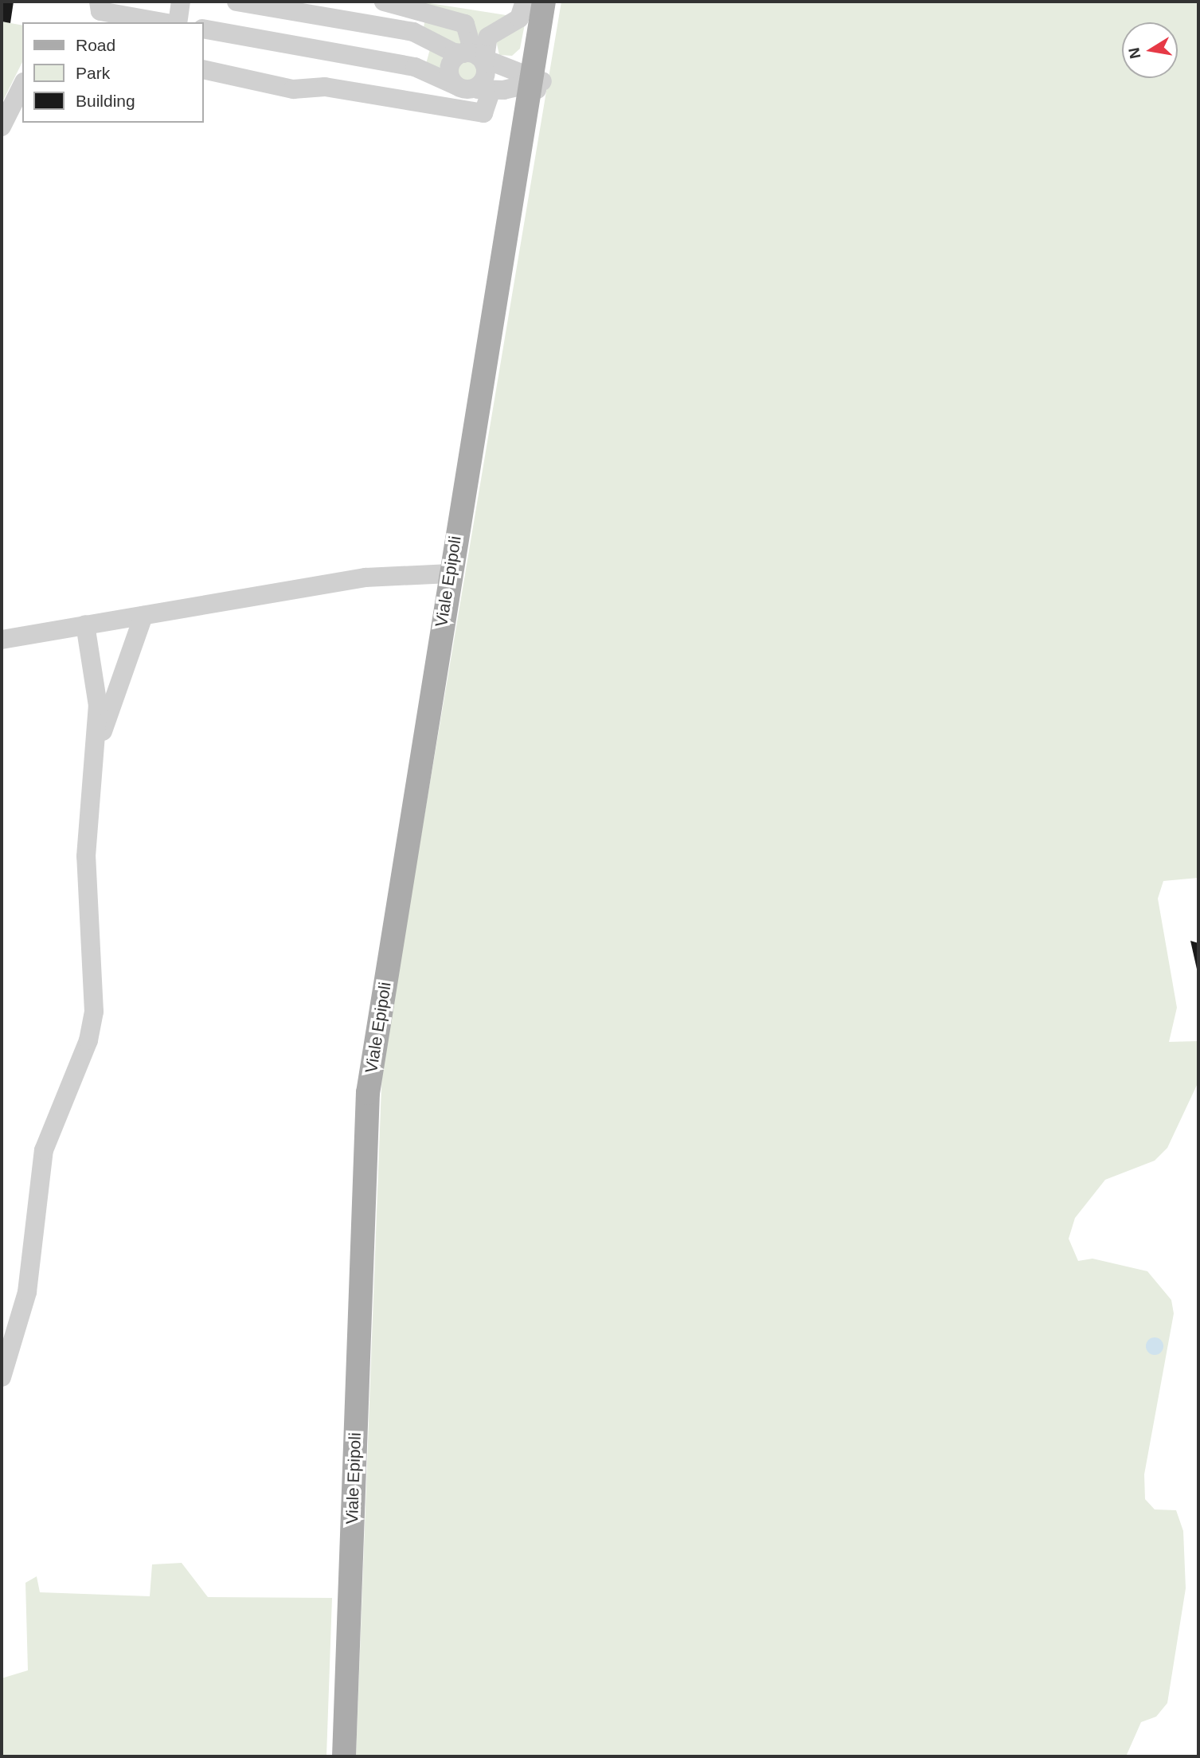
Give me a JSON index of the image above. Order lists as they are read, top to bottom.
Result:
{
  "streets": {
    "main road": ["Viale Epipoli"]
  },
  "legend": ["Road", "Park", "Building"],
  "north": "left"
}
